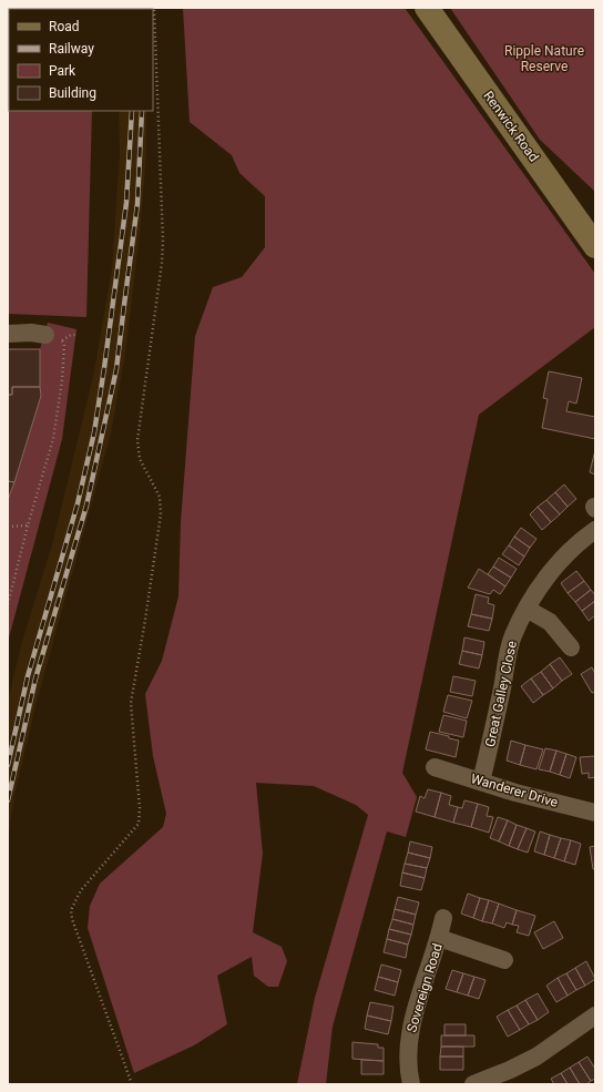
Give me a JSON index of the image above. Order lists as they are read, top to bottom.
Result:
{
  "streets": {
    "street": [
      "Renwick Road",
      "Great Galley Close",
      "Wanderer Drive",
      "Sovereign Road"
    ]
  },
  "crossings": [
    ["Great Galley Close", "Wanderer Drive"]
  ],
  "parks": ["Ripple Nature Reserve"],
  "legend": [
    "Road",
    "Railway",
    "Park",
    "Building"
  ]
}
